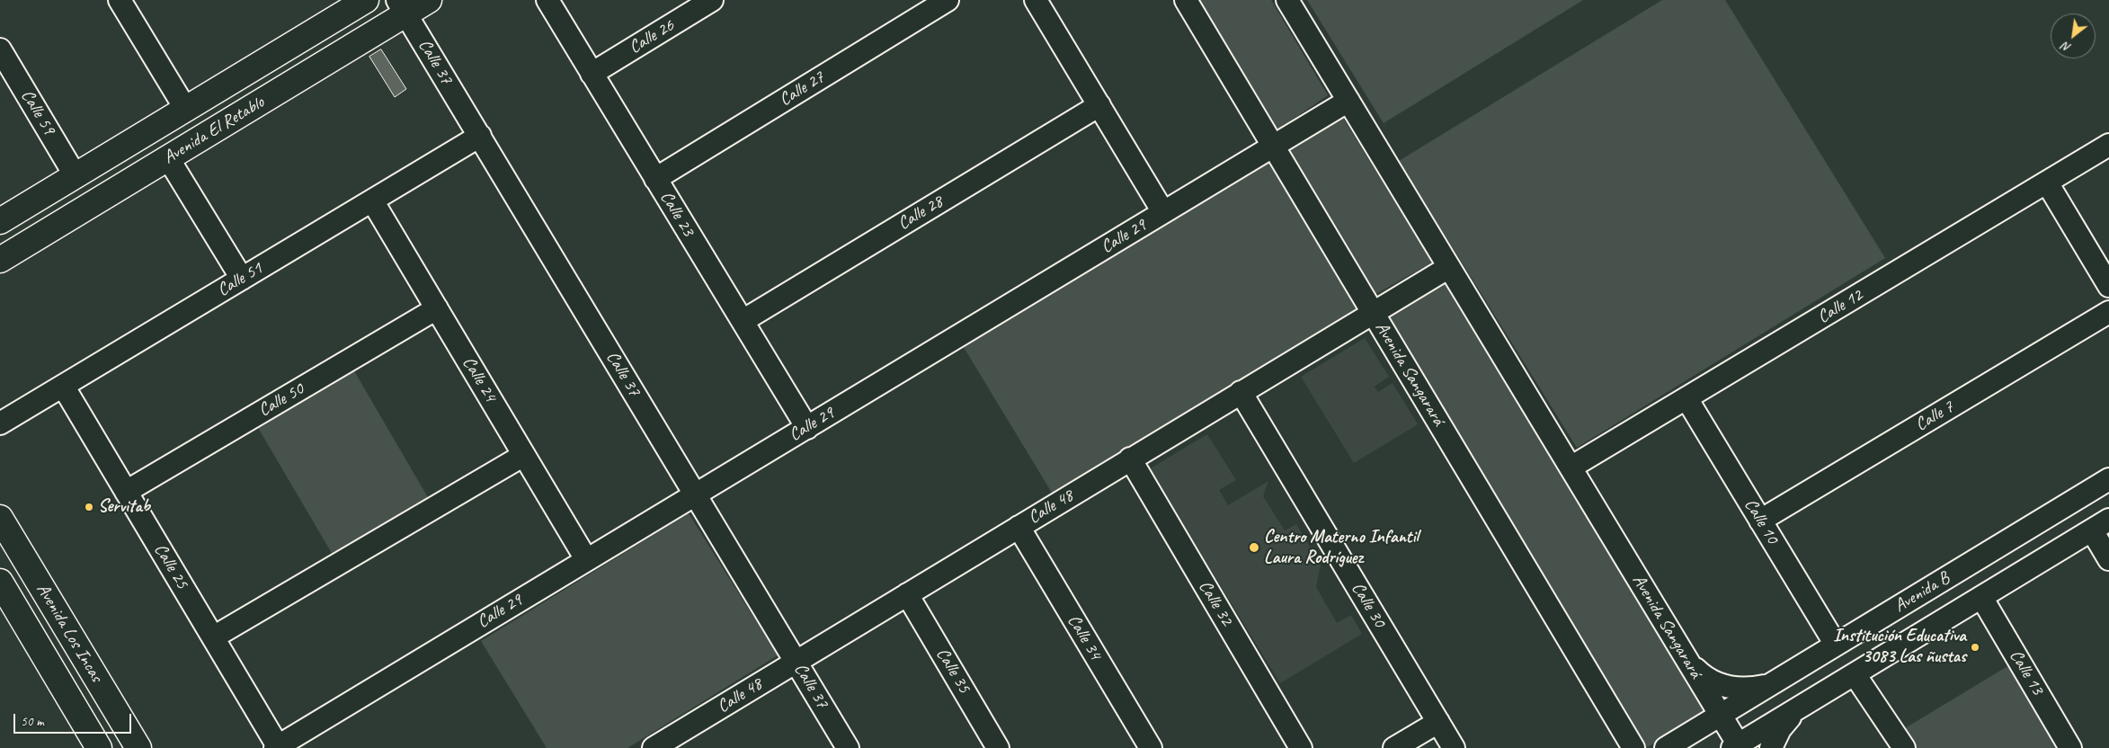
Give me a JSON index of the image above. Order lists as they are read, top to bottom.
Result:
{
  "streets": {
    "main road": ["Avenida El Retablo", "Avenida Los Incas"],
    "street": [
      "Calle 26",
      "Calle 37",
      "Calle 27",
      "Calle 59",
      "Calle 28",
      "Calle 23",
      "Calle 29",
      "Calle 51",
      "Calle 12",
      "Avenida Sangarará",
      "Calle 24",
      "Calle 50",
      "Calle 7",
      "Calle 48",
      "Calle 10",
      "Calle 25",
      "Avenida B",
      "Calle 32",
      "Calle 30",
      "Calle 34",
      "Calle 35",
      "Calle 13"
    ]
  },
  "crossings": [
    ["Calle 26", "Calle 23"],
    ["Calle 37", "Avenida El Retablo"],
    ["Calle 37", "Calle 29"],
    ["Calle 37", "Calle 51"],
    ["Calle 37", "Calle 48"],
    ["Calle 27", "Calle 23"],
    ["Calle 59", "Avenida El Retablo"],
    ["Calle 28", "Calle 23"],
    ["Calle 23", "Calle 29"],
    ["Calle 29", "Avenida Sangarará"],
    ["Calle 29", "Calle 24"],
    ["Calle 29", "Calle 25"],
    ["Calle 51", "Calle 24"],
    ["Calle 51", "Calle 25"],
    ["Calle 12", "Avenida Sangarará"],
    ["Calle 12", "Calle 10"],
    ["Avenida Sangarará", "Calle 48"],
    ["Avenida Sangarará", "Avenida B"],
    ["Calle 24", "Calle 50"],
    ["Calle 50", "Calle 25"],
    ["Calle 7", "Calle 10"],
    ["Calle 48", "Calle 32"],
    ["Calle 48", "Calle 30"],
    ["Calle 48", "Calle 34"],
    ["Calle 48", "Calle 35"],
    ["Calle 10", "Avenida B"],
    ["Avenida B", "Calle 13"]
  ],
  "places": ["Servitab", "Centro Materno Infantil Laura Rodríguez", "Institución Educativa 3083 Las ñustas"],
  "scale_bar": "50 m",
  "north": "bottom left"
}
